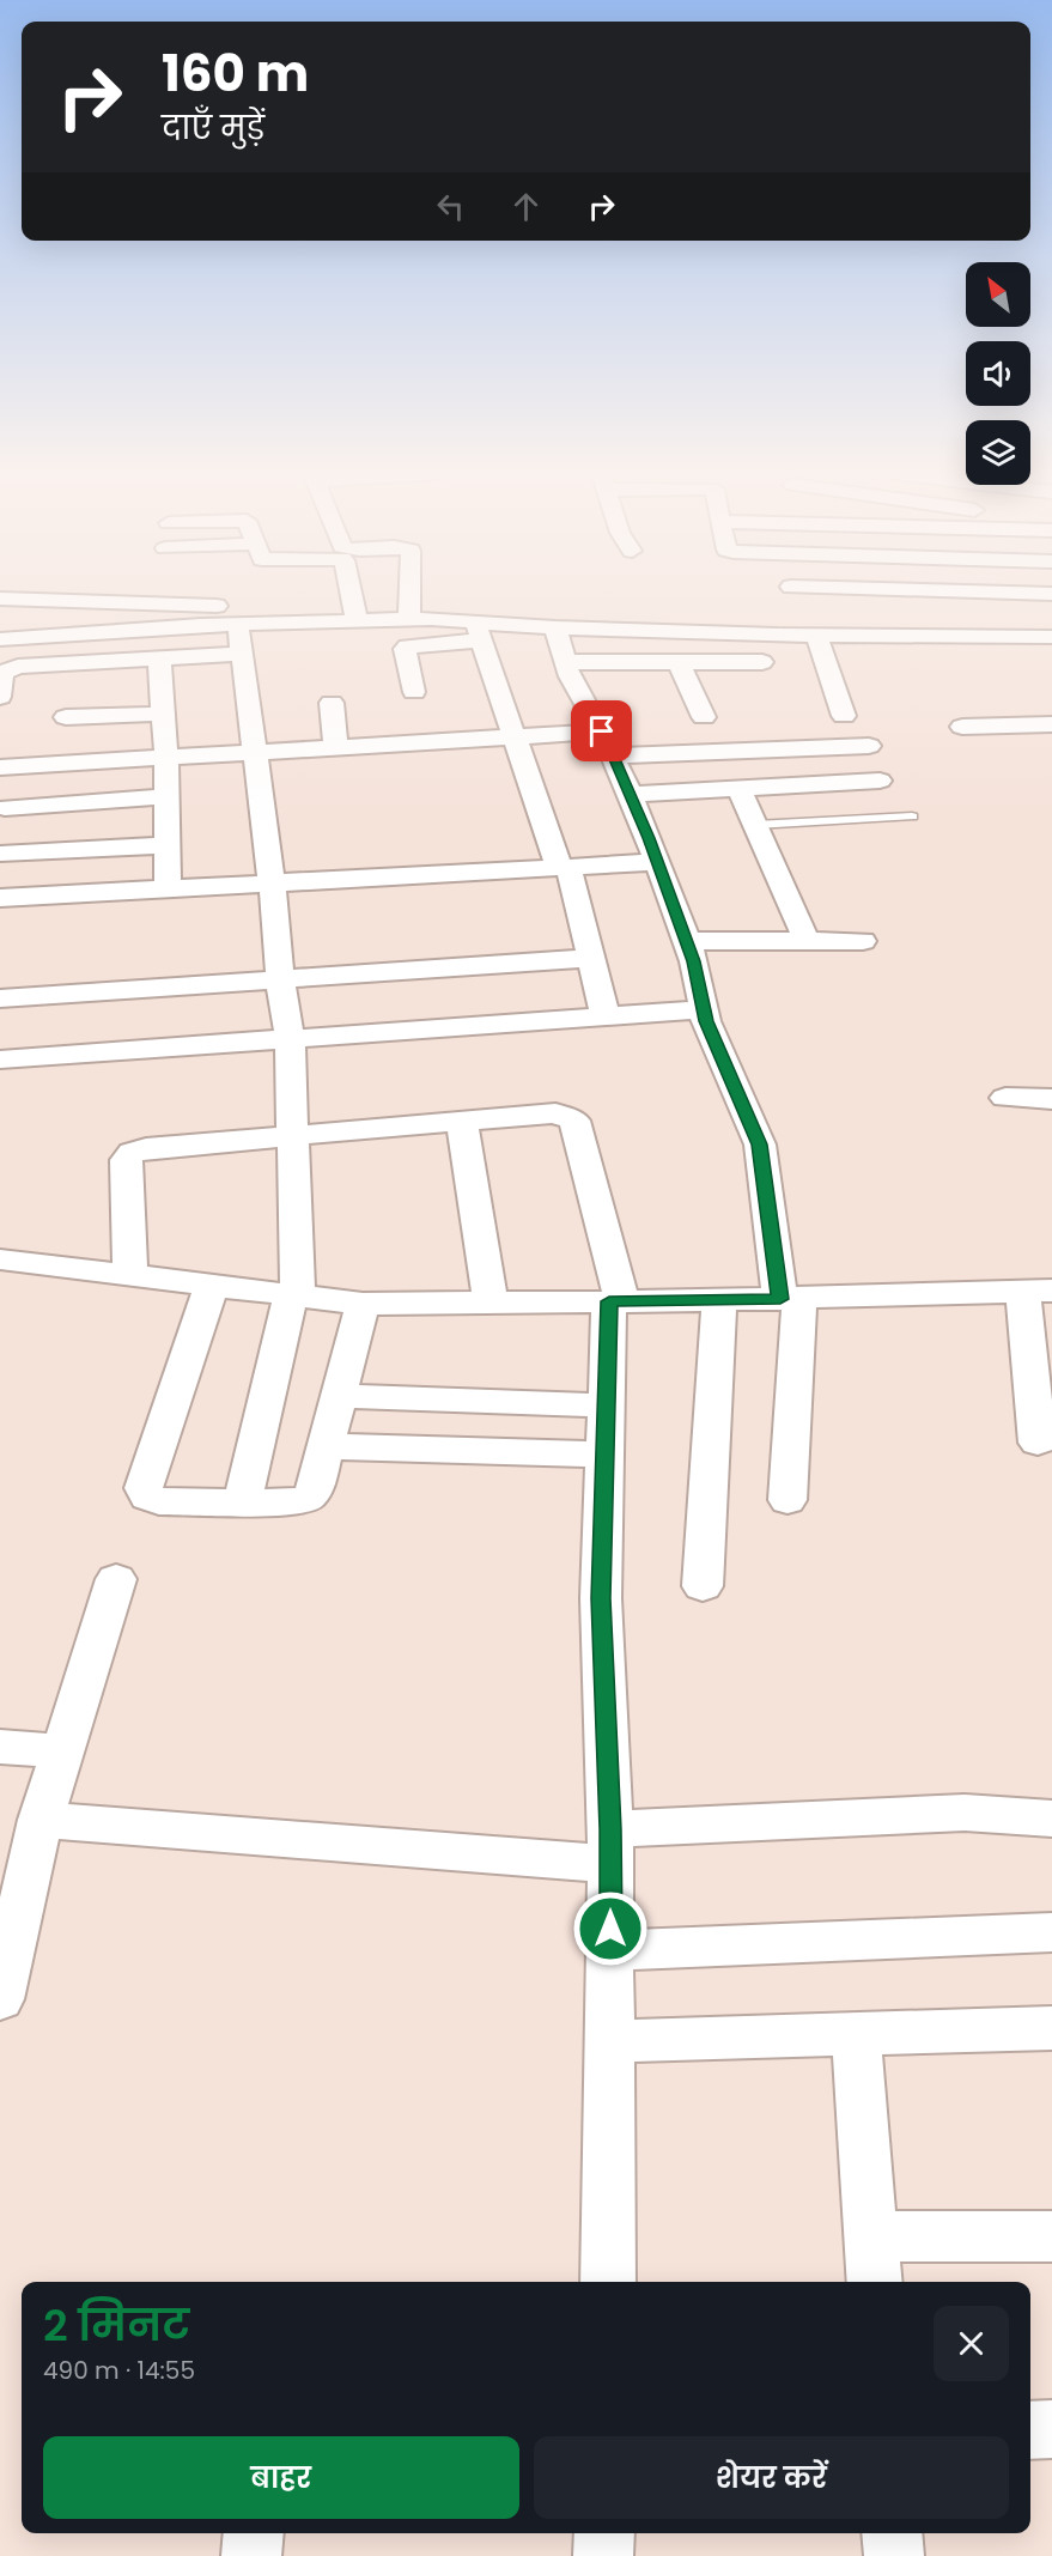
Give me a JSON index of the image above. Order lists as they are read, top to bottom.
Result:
{
  "north": "top left",
  "page": {
    "turn": ["160 m", "दाएँ मुड़ें"],
    "heading": ["2 मिनट", "490 m · 14:55"],
    "buttons": ["बाहर", "शेयर करें"]
  }
}
